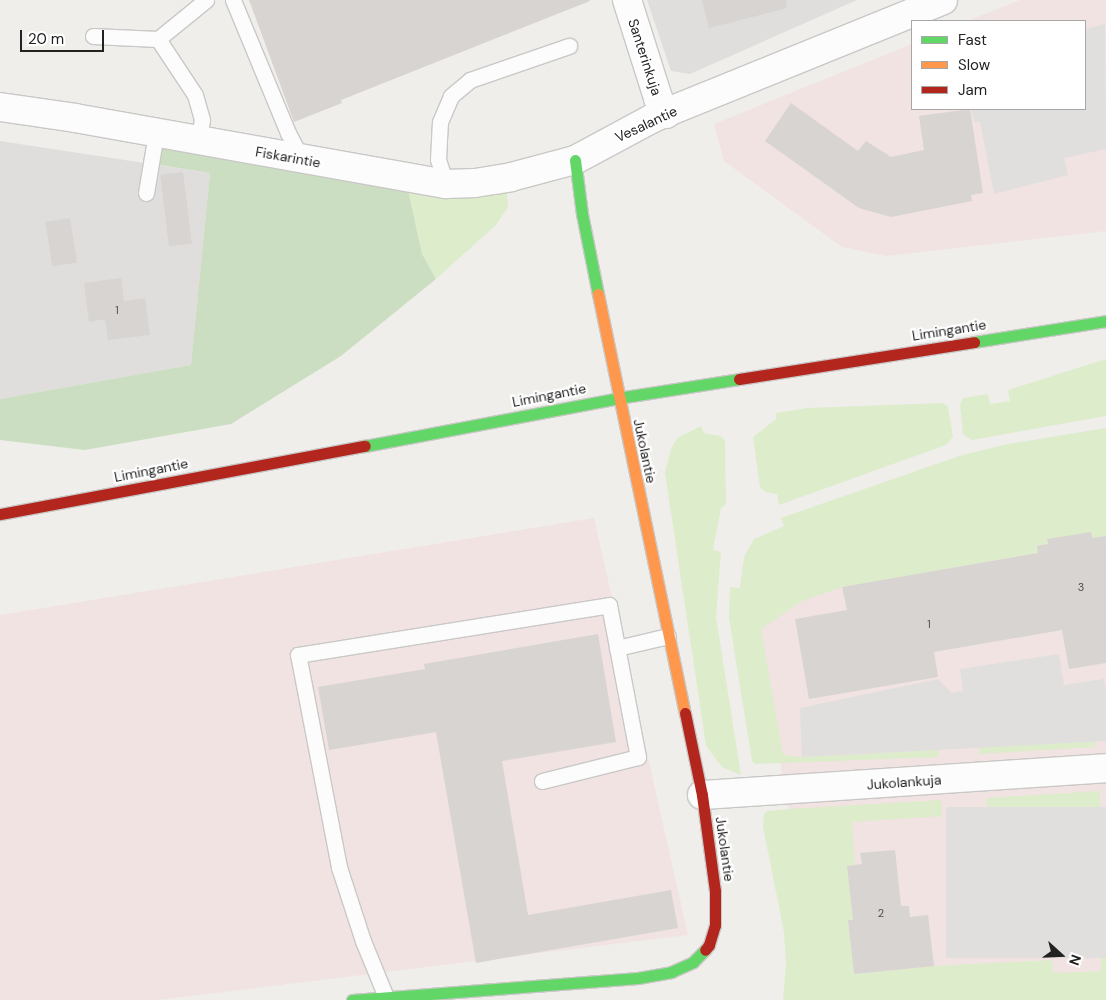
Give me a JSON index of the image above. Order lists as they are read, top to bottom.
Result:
{
  "streets": {
    "street": [
      "Santerinkuja",
      "Vesalantie",
      "Fiskarintie",
      "Limingantie",
      "Jukolantie",
      "Jukolankuja"
    ]
  },
  "crossings": [
    ["Santerinkuja", "Vesalantie"],
    ["Vesalantie", "Fiskarintie"],
    ["Limingantie", "Jukolantie"],
    ["Jukolantie", "Jukolankuja"]
  ],
  "house_numbers": [
    "1",
    "3",
    "1",
    "2"
  ],
  "legend": ["Fast", "Slow", "Jam"],
  "scale_bar": "20 m",
  "north": "right"
}
